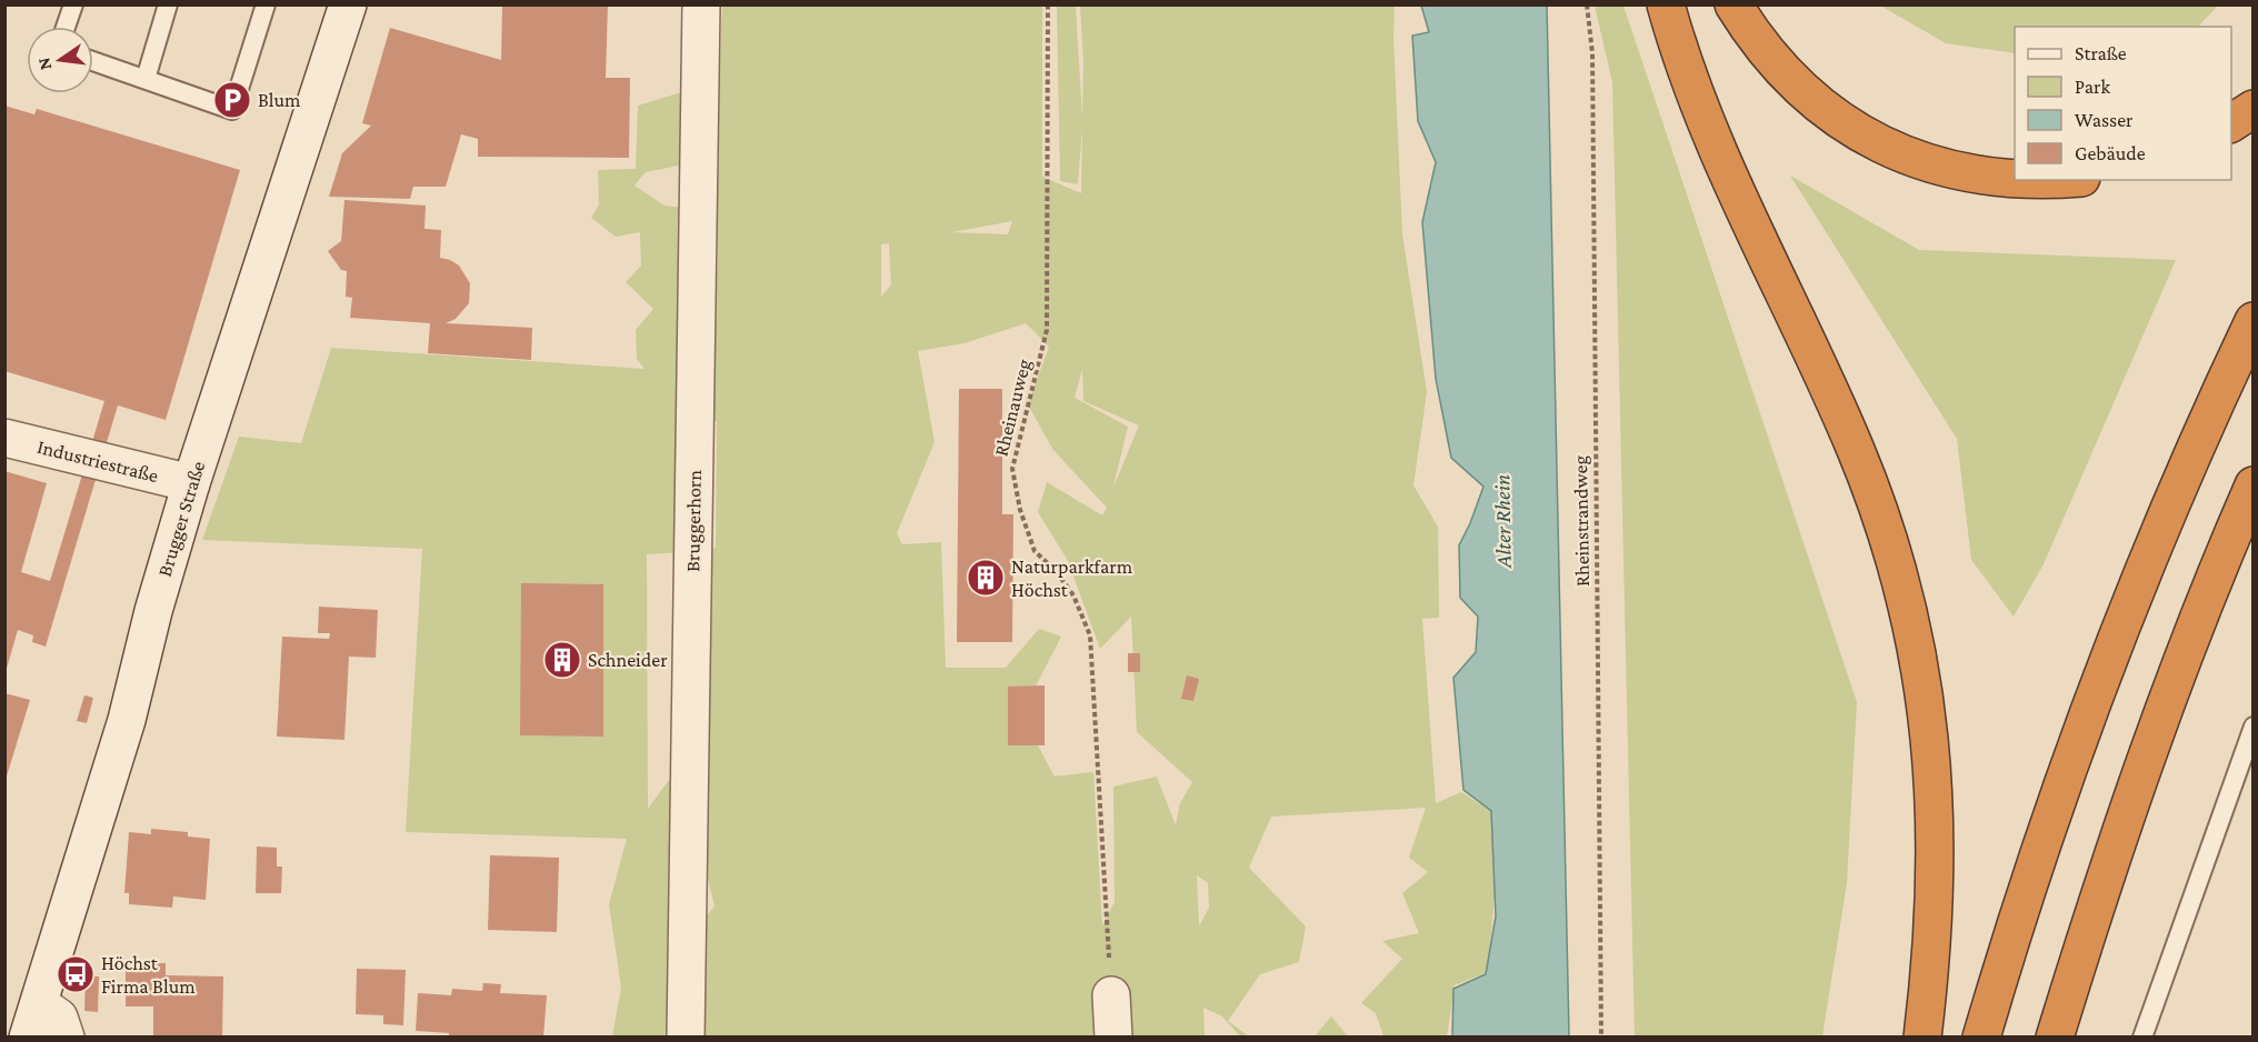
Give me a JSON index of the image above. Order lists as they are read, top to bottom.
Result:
{
  "streets": {
    "street": ["Industriestraße", "Brugger Straße", "Bruggerhorn"],
    "path": ["Rheinauweg", "Rheinstrandweg"]
  },
  "crossings": [
    ["Industriestraße", "Brugger Straße"]
  ],
  "water": ["Alter Rhein"],
  "places": {
    "parking": ["Blum"],
    "building": ["Naturparkfarm Höchst", "Schneider"],
    "bus stop": ["Höchst Firma Blum"]
  },
  "legend": [
    "Straße",
    "Park",
    "Wasser",
    "Gebäude"
  ],
  "north": "left"
}
